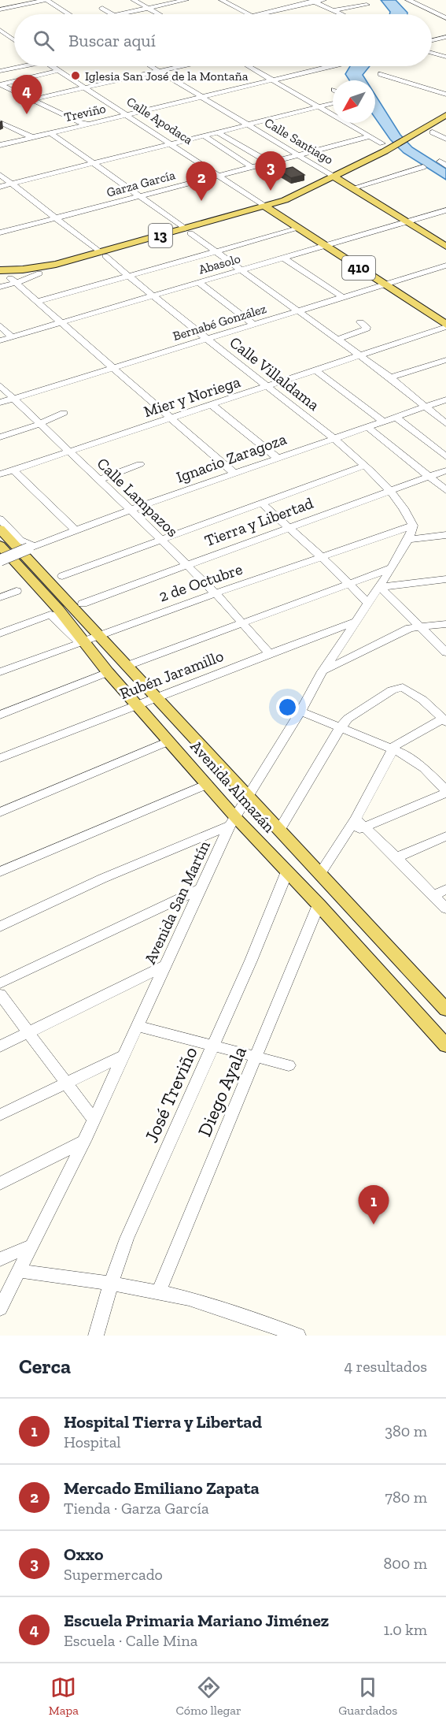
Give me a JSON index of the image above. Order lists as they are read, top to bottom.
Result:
{
  "streets": {
    "main road": [
      "Calle Apodaca",
      "Calle Santiago",
      "13",
      "410",
      "Avenida Almazán"
    ],
    "street": [
      "Treviño",
      "Garza García",
      "Abasolo",
      "Bernabé González",
      "Calle Villaldama",
      "Mier y Noriega",
      "Ignacio Zaragoza",
      "Calle Lampazos",
      "Tierra y Libertad",
      "2 de Octubre",
      "Rubén Jaramillo",
      "Avenida San Martín",
      "Diego Ayala",
      "José Treviño"
    ]
  },
  "crossings": [
    ["Treviño", "Calle Apodaca"],
    ["Treviño", "Calle Santiago"],
    ["Calle Apodaca", "Garza García"],
    ["Calle Apodaca", "13"],
    ["Calle Apodaca", "Abasolo"],
    ["Calle Apodaca", "Bernabé González"],
    ["Calle Apodaca", "Mier y Noriega"],
    ["Calle Santiago", "Garza García"],
    ["Calle Santiago", "13"],
    ["Calle Santiago", "Abasolo"],
    ["Garza García", "Calle Villaldama"],
    ["13", "Calle Villaldama"],
    ["Abasolo", "Calle Villaldama"],
    ["Bernabé González", "Calle Villaldama"],
    ["Bernabé González", "Calle Lampazos"],
    ["Calle Villaldama", "Mier y Noriega"],
    ["Calle Villaldama", "Ignacio Zaragoza"],
    ["Calle Villaldama", "Tierra y Libertad"],
    ["Calle Villaldama", "2 de Octubre"],
    ["Calle Villaldama", "Avenida San Martín"],
    ["Mier y Noriega", "Calle Lampazos"],
    ["Ignacio Zaragoza", "Calle Lampazos"],
    ["Calle Lampazos", "Tierra y Libertad"],
    ["Calle Lampazos", "2 de Octubre"],
    ["Calle Lampazos", "Rubén Jaramillo"],
    ["2 de Octubre", "Avenida Almazán"],
    ["2 de Octubre", "Avenida San Martín"],
    ["Rubén Jaramillo", "Avenida Almazán"],
    ["Rubén Jaramillo", "Avenida San Martín"],
    ["Avenida Almazán", "Avenida San Martín"],
    ["Avenida Almazán", "Diego Ayala"],
    ["Avenida Almazán", "José Treviño"]
  ],
  "places": ["Iglesia San José de la Montaña"],
  "north": "bottom left",
  "page": {
    "search": "Buscar aquí",
    "pins": [
      "4",
      "3",
      "2",
      "1"
    ],
    "heading": ["Cerca", "4 resultados"],
    "list": [
      {
        "mark": "1",
        "name": "Hospital Tierra y Libertad",
        "note": "Hospital",
        "value": "380 m"
      },
      {
        "mark": "2",
        "name": "Mercado Emiliano Zapata",
        "note": "Tienda · Garza García",
        "value": "780 m"
      },
      {
        "mark": "3",
        "name": "Oxxo",
        "note": "Supermercado",
        "value": "800 m"
      },
      {
        "mark": "4",
        "name": "Escuela Primaria Mariano Jiménez",
        "note": "Escuela · Calle Mina",
        "value": "1.0 km"
      }
    ],
    "nav": ["Mapa", "Cómo llegar", "Guardados"]
  }
}
